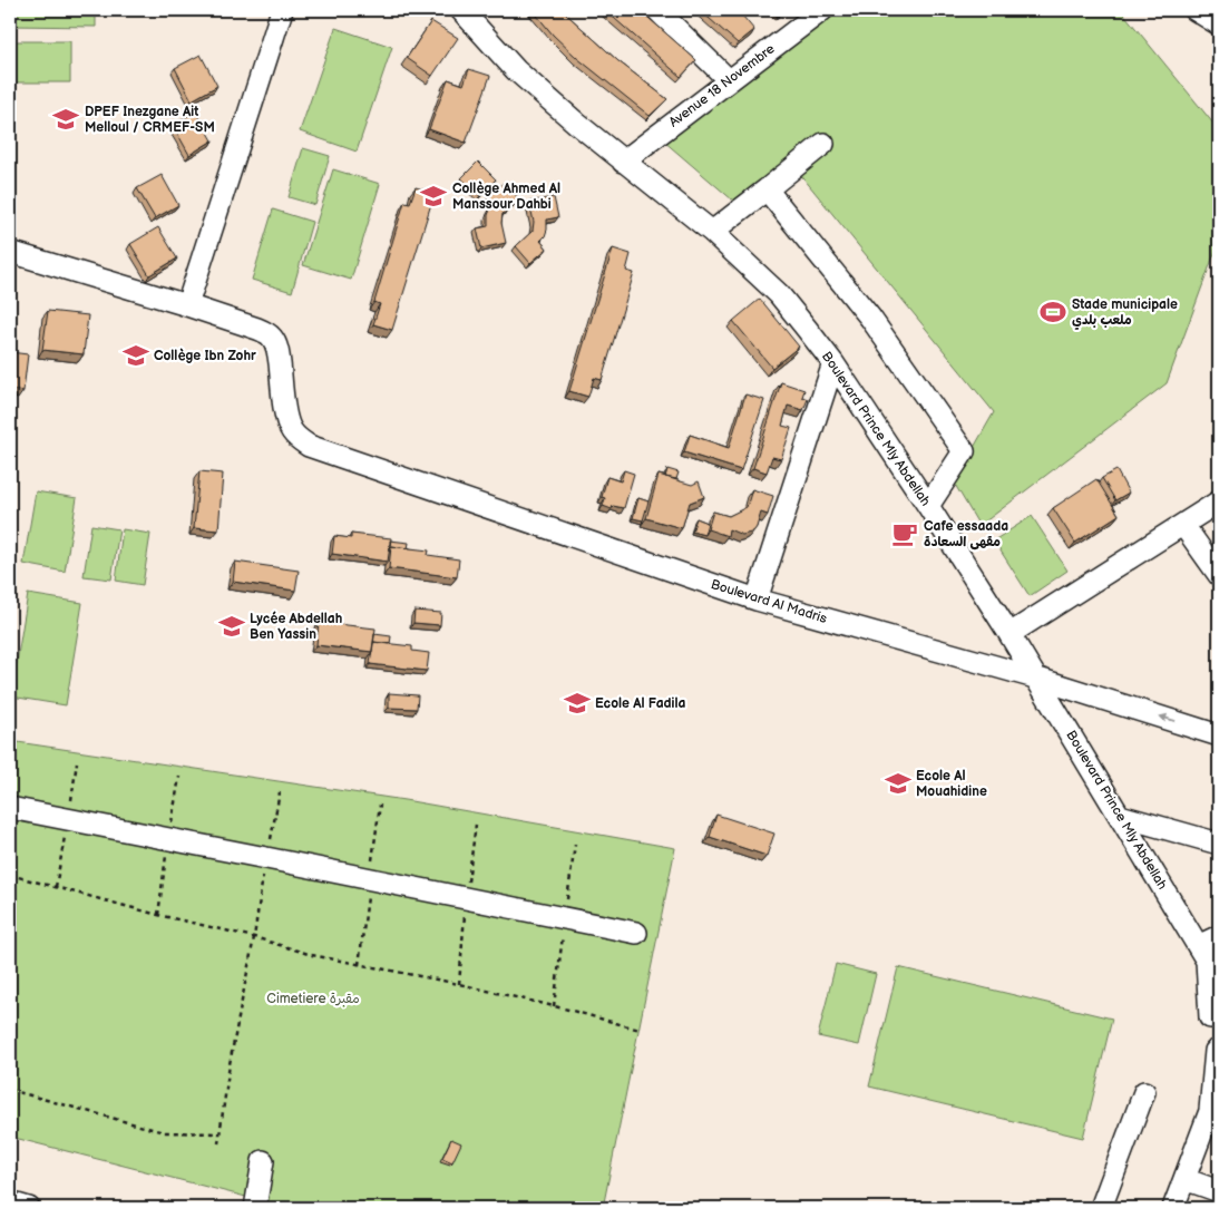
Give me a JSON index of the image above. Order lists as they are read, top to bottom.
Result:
{
  "streets": {
    "street": ["Avenue 18 Novembre", "Boulevard Prince Mly Abdellah", "Boulevard Al Madris"]
  },
  "crossings": [
    ["Avenue 18 Novembre", "Boulevard Prince Mly Abdellah"],
    ["Boulevard Prince Mly Abdellah", "Boulevard Al Madris"]
  ],
  "parks": ["Cimetiere مقبرة"],
  "places": {
    "school or university": [
      "DPEF Inezgane Ait Melloul / CRMEF-SM",
      "Collège Ahmed Al Manssour Dahbi",
      "Collège Ibn Zohr",
      "Lycée Abdellah Ben Yassin",
      "Ecole Al Fadila",
      "Ecole Al Mouahidine"
    ],
    "sports": ["Stade municipale ملعب بلدي"],
    "cafe": ["Cafe essaada مقهى السعادة"]
  }
}
